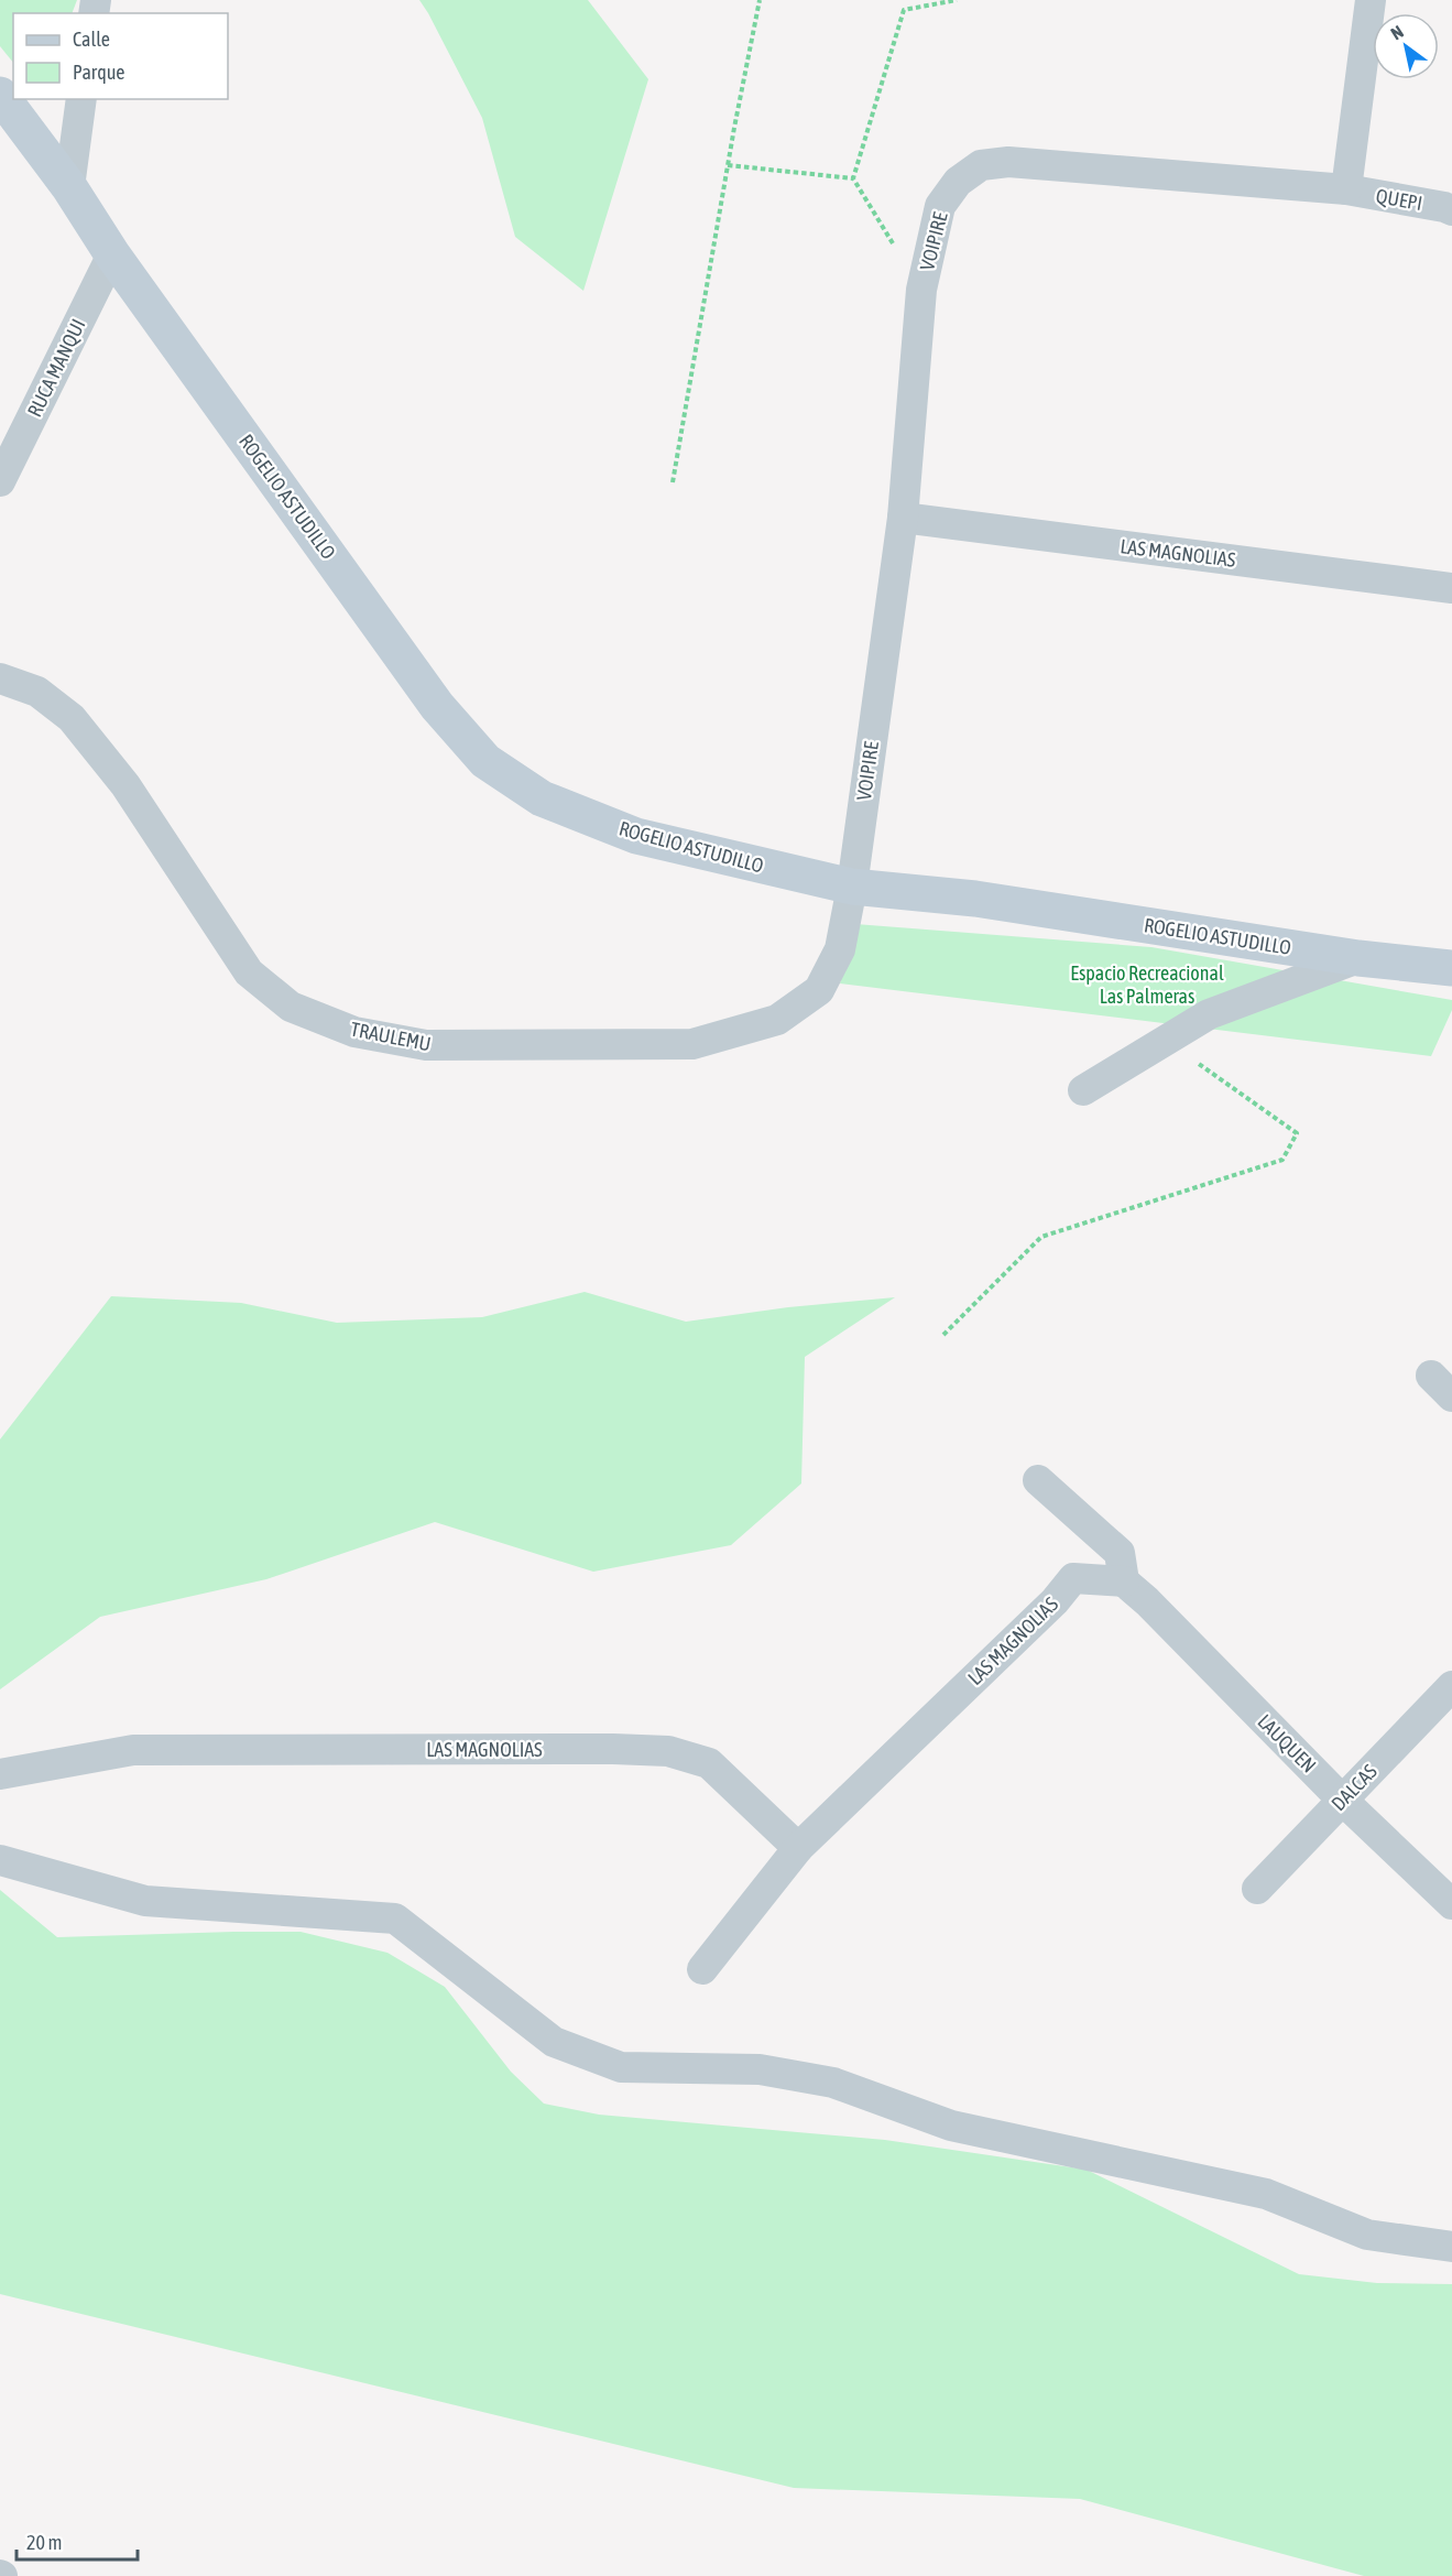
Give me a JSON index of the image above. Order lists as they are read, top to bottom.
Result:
{
  "streets": {
    "street": [
      "QUEPI",
      "VOIPIRE",
      "RUCA MANQUI",
      "ROGELIO ASTUDILLO",
      "LAS MAGNOLIAS",
      "TRAULEMU",
      "LAUQUEN",
      "DALCAS"
    ]
  },
  "crossings": [
    ["QUEPI", "VOIPIRE"],
    ["VOIPIRE", "ROGELIO ASTUDILLO"],
    ["VOIPIRE", "LAS MAGNOLIAS"],
    ["VOIPIRE", "TRAULEMU"],
    ["RUCA MANQUI", "ROGELIO ASTUDILLO"],
    ["ROGELIO ASTUDILLO", "TRAULEMU"],
    ["LAS MAGNOLIAS", "LAUQUEN"],
    ["LAUQUEN", "DALCAS"]
  ],
  "parks": ["Espacio Recreacional Las Palmeras"],
  "legend": ["Calle", "Parque"],
  "scale_bar": "20 m",
  "north": "top left"
}
